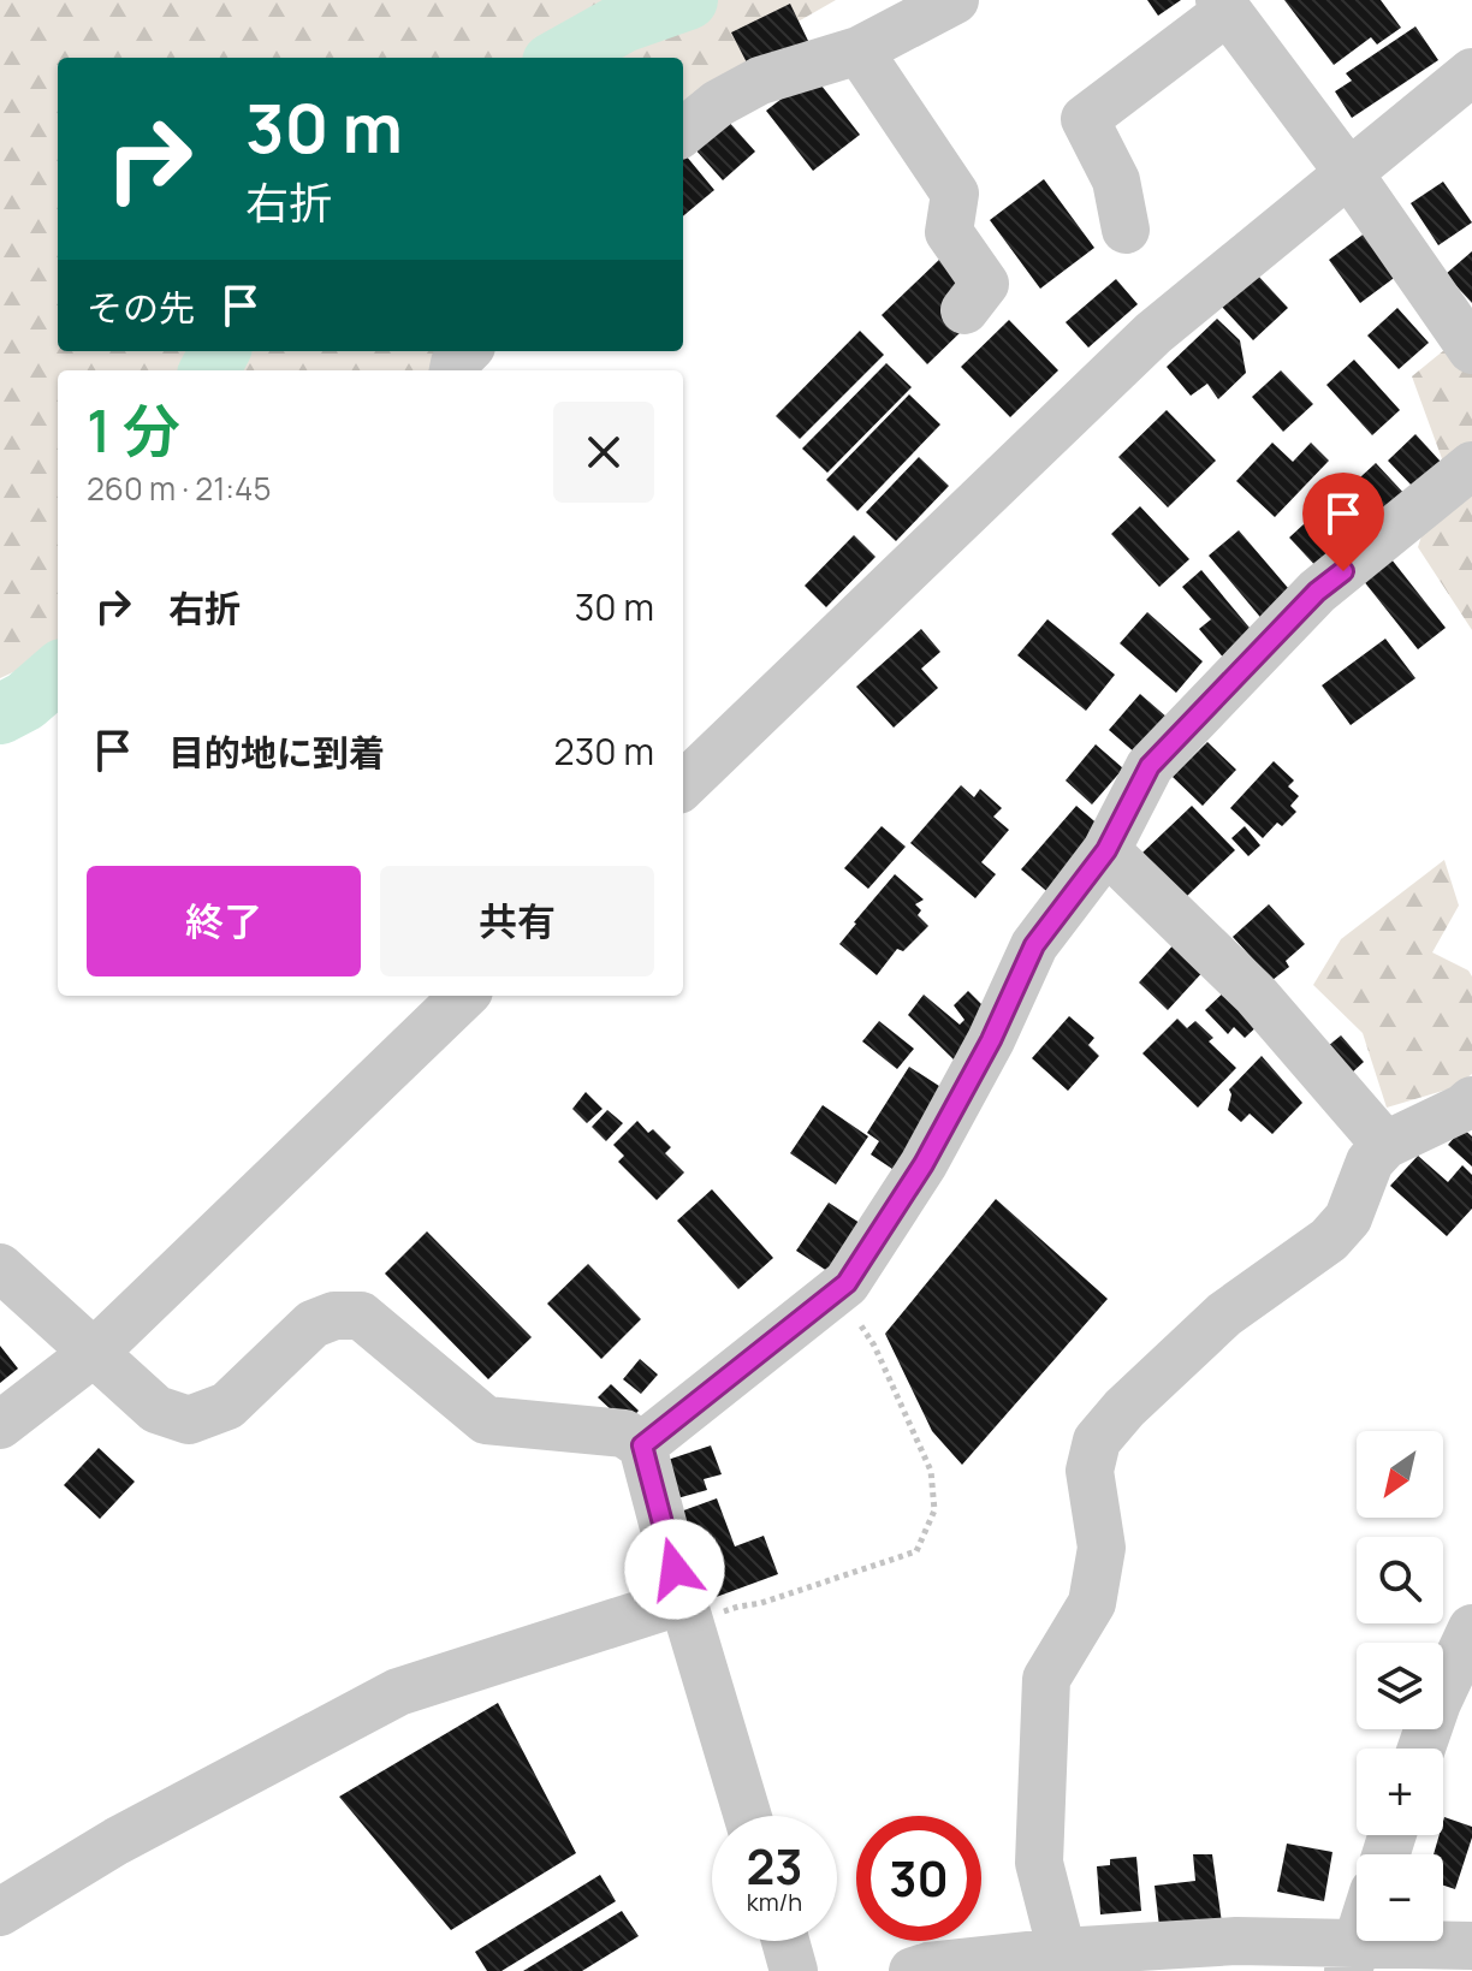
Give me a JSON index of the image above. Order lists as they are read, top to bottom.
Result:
{
  "north": "bottom left",
  "page": {
    "turn": ["30 m", "右折"],
    "then": "その先",
    "heading": ["1 分", "260 m · 21:45"],
    "list": [
      {
        "name": "右折",
        "value": "30 m"
      },
      {
        "name": "目的地に到着",
        "value": "230 m"
      }
    ],
    "buttons": ["終了", "共有"],
    "map_buttons": ["+", "−"],
    "speed": "23 km/h",
    "limit": "30"
  }
}
